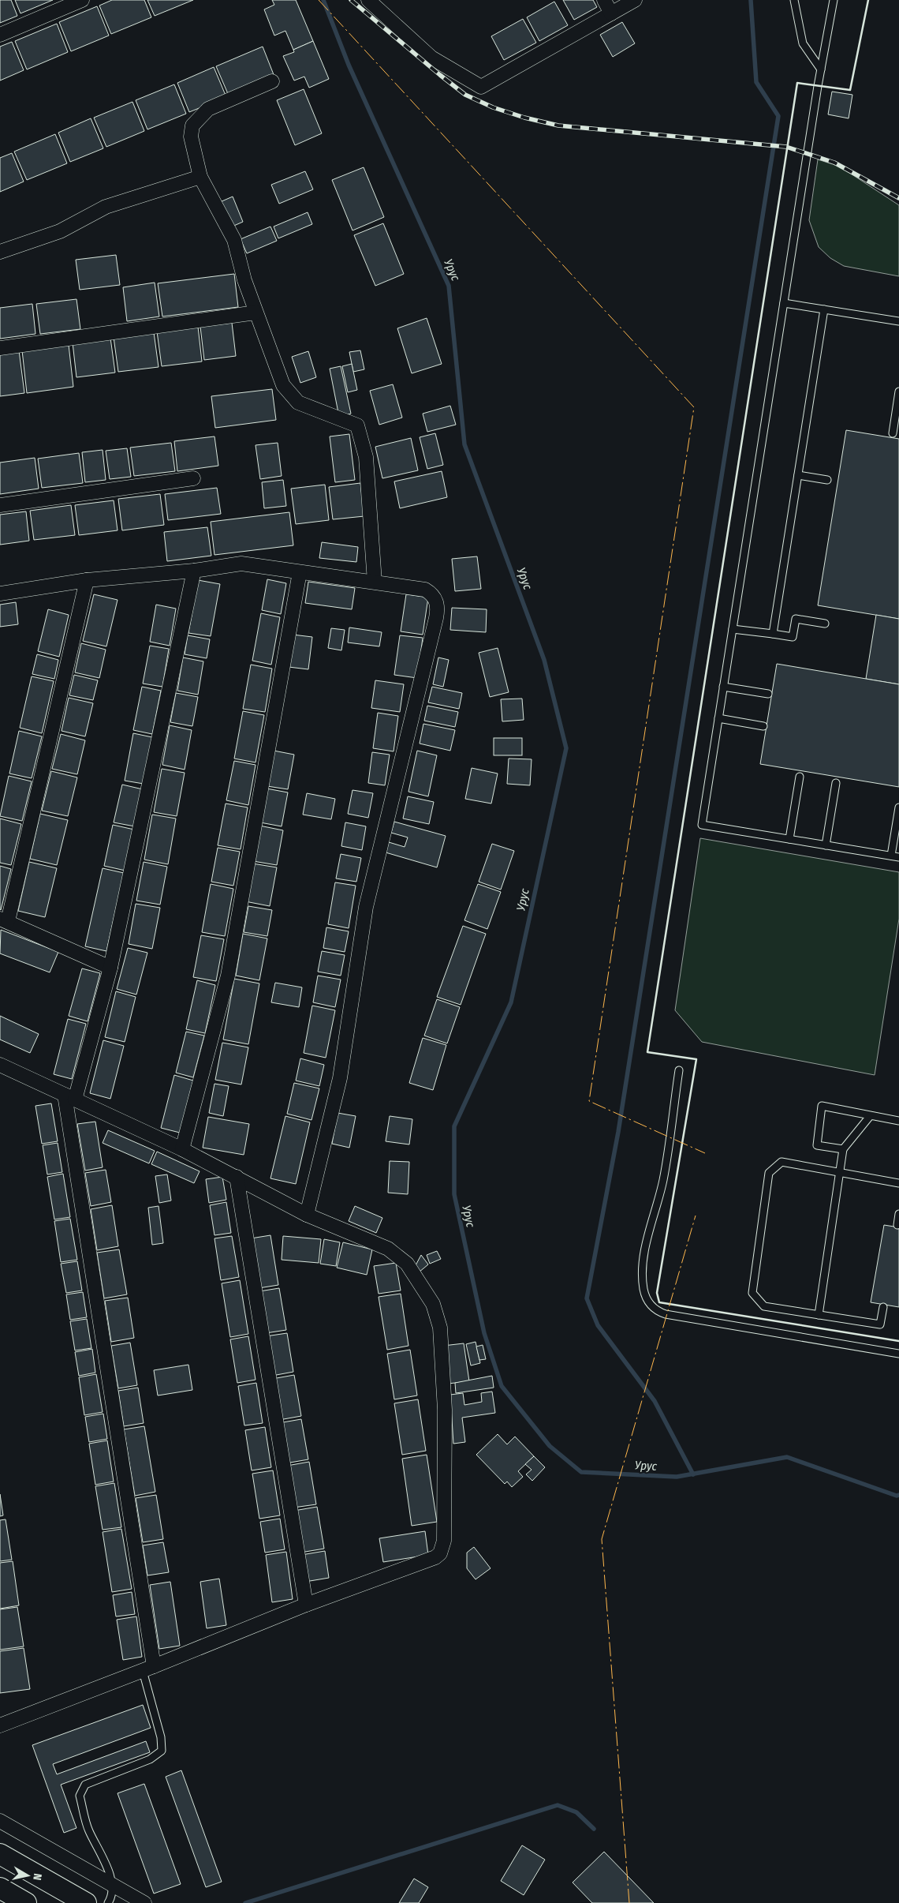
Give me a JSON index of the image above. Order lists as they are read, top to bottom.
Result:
{
  "water": ["Урус"],
  "north": "right"
}
